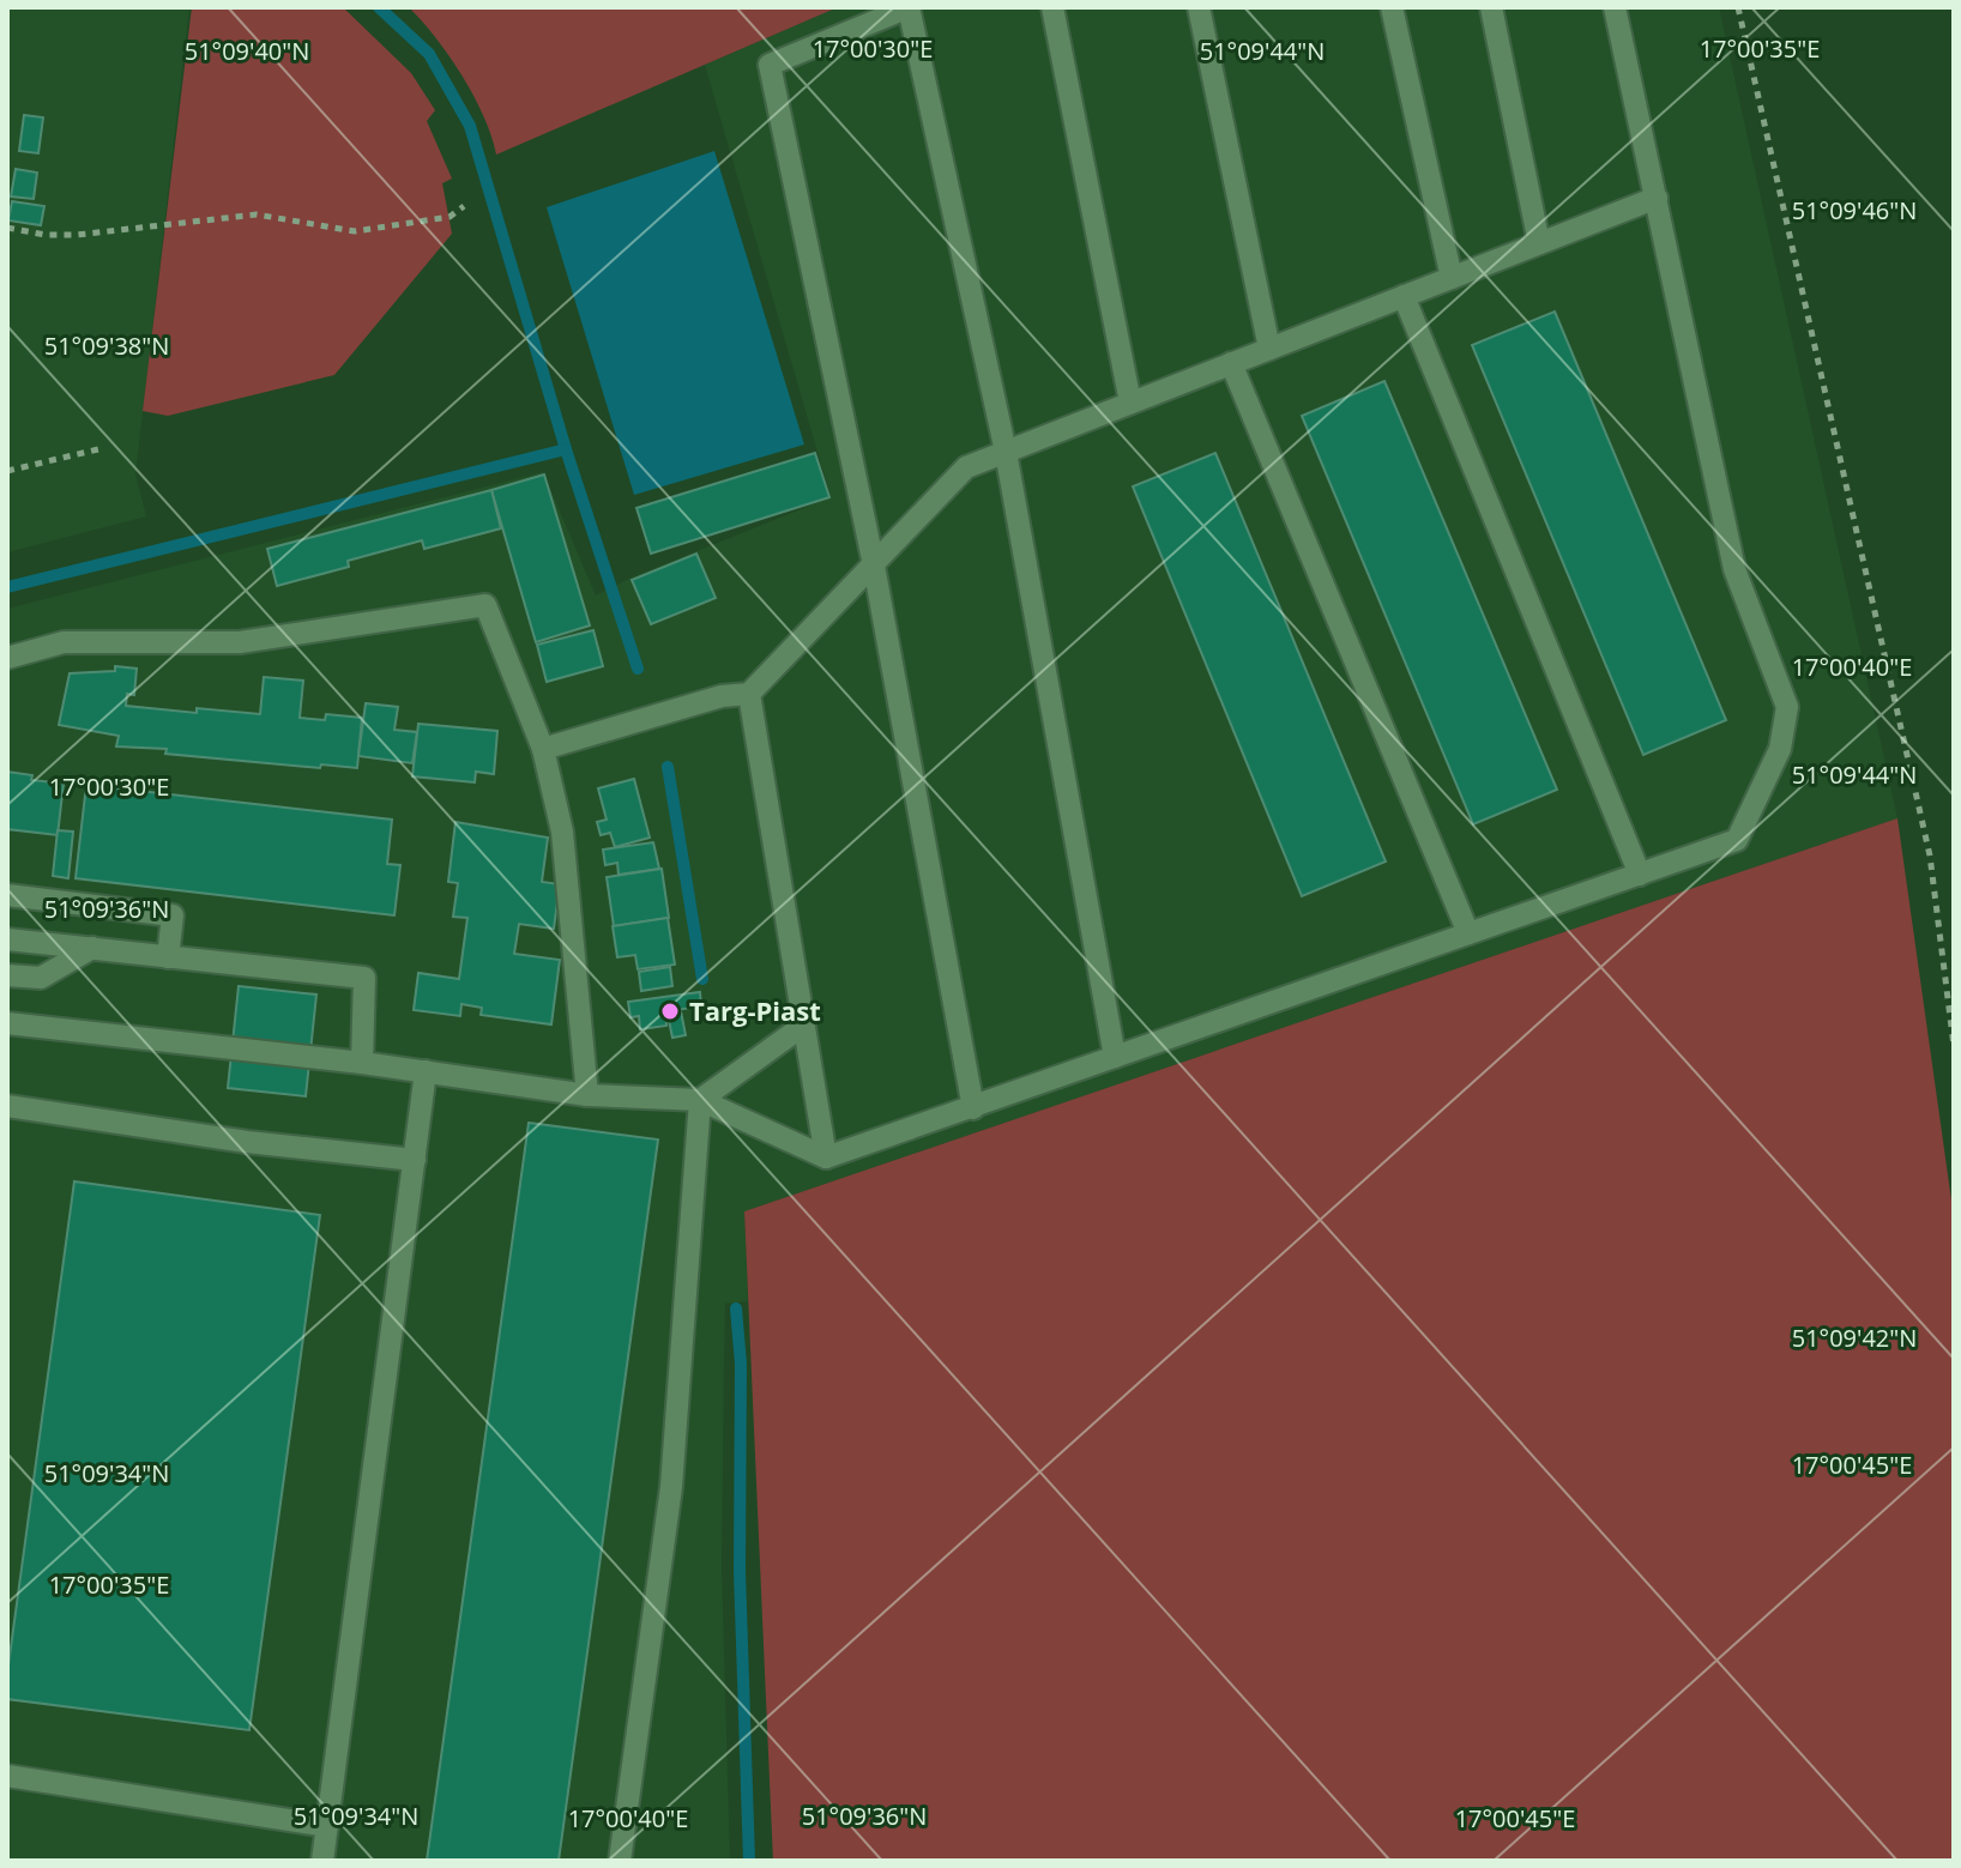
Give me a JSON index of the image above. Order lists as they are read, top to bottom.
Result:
{
  "places": ["Targ-Piast"],
  "coordinates": [
    "17°00'35\"E",
    "17°00'30\"E",
    "51°09'44\"N",
    "51°09'40\"N",
    "51°09'46\"N",
    "51°09'38\"N",
    "17°00'40\"E",
    "51°09'36\"N",
    "51°09'42\"N",
    "17°00'45\"E",
    "51°09'34\"N"
  ]
}
